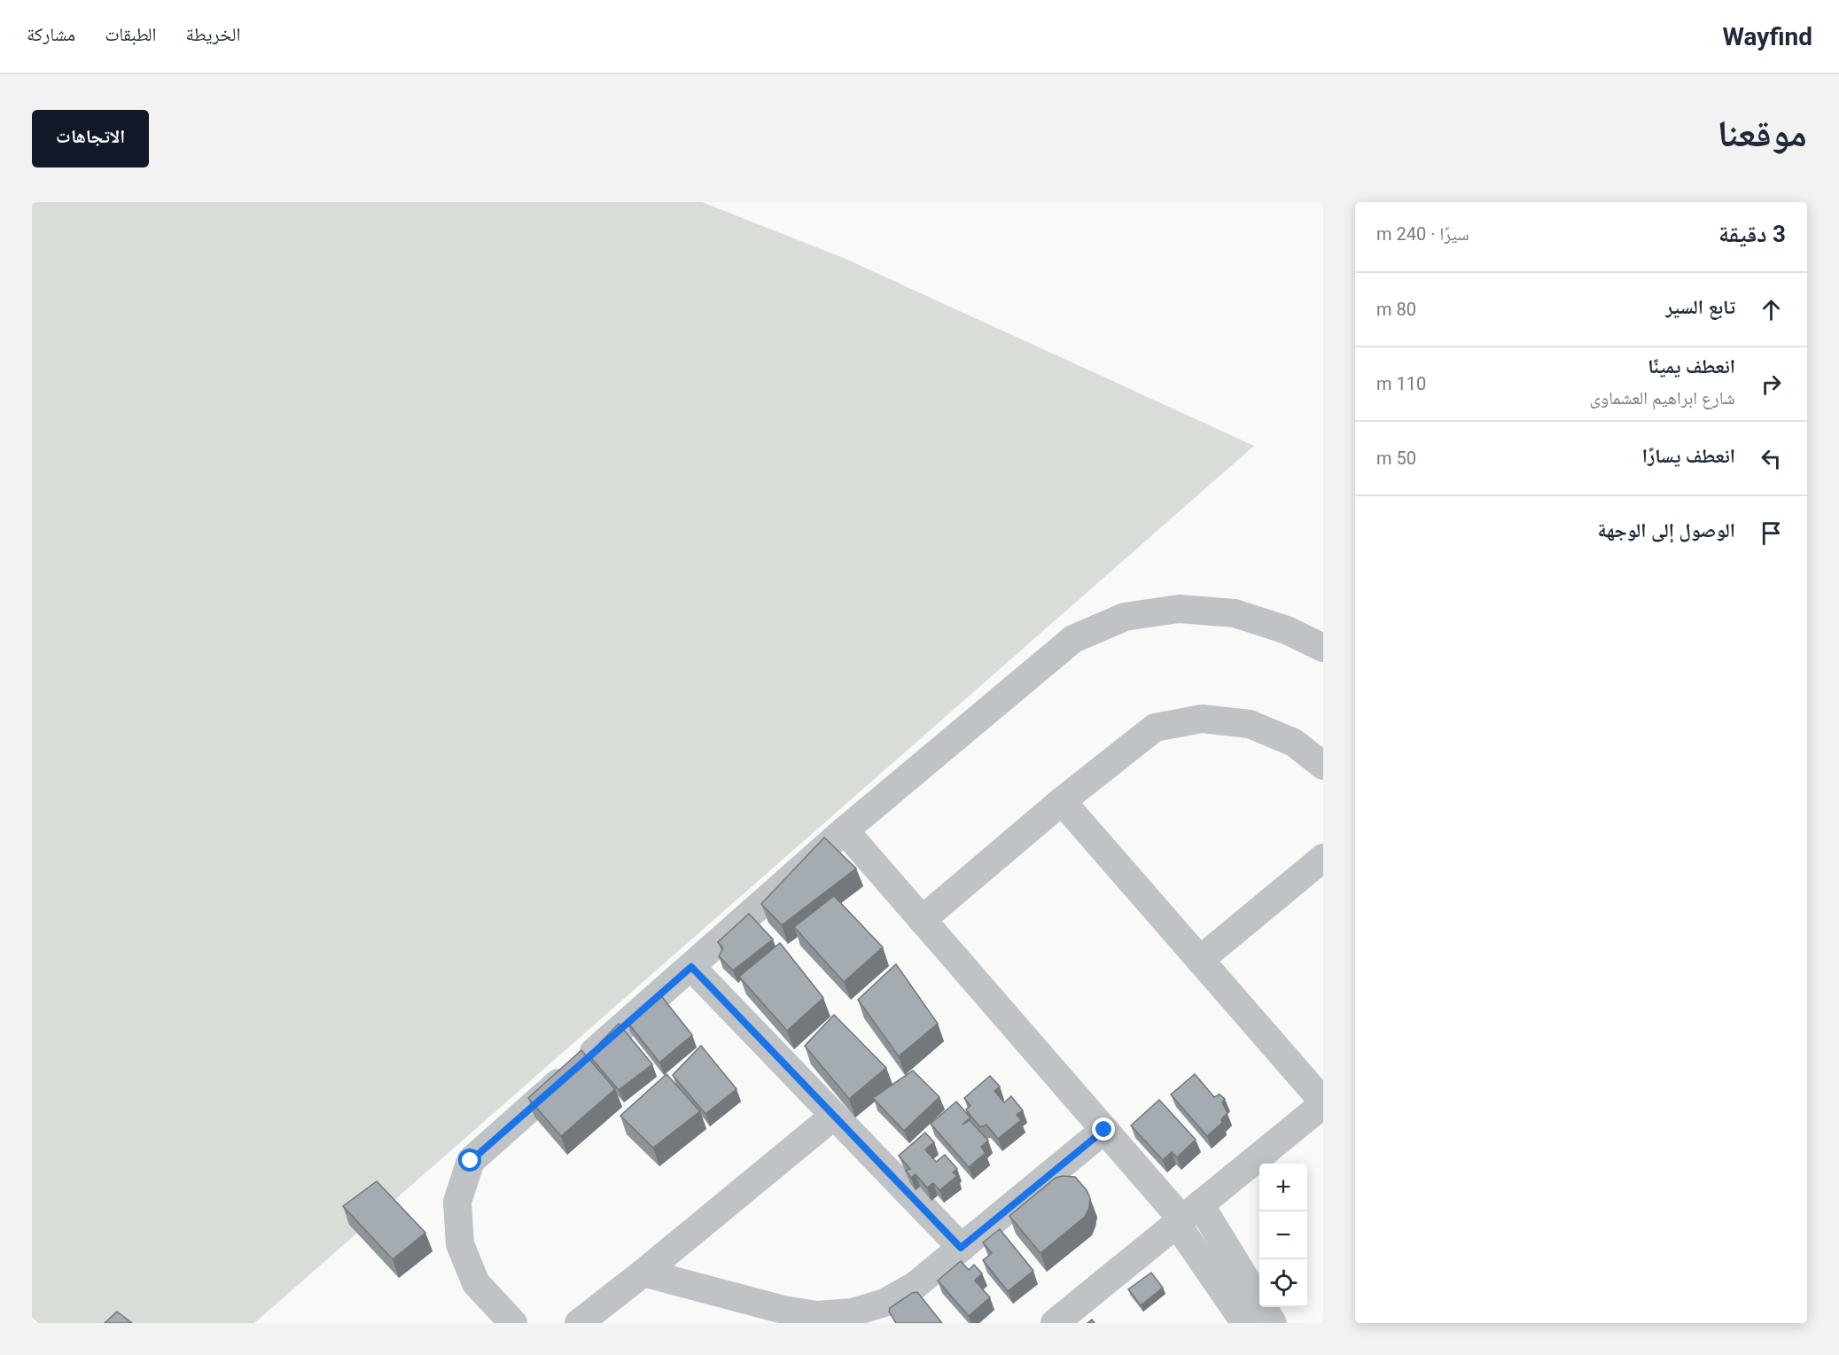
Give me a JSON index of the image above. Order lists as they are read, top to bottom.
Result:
{
  "page": {
    "header": "Wayfind",
    "nav": ["الخريطة", "الطبقات", "مشاركة"],
    "title": "موقعنا",
    "buttons": "الاتجاهات",
    "heading": ["3 دقيقة", "سيرًا · 240 m"],
    "list": [
      ["تابع السير", "80 m"],
      ["انعطف يمينًا", "شارع ابراهيم العشماوى", "110 m"],
      ["انعطف يسارًا", "50 m"],
      "الوصول إلى الوجهة"
    ],
    "map_buttons": ["+", "−"]
  }
}
